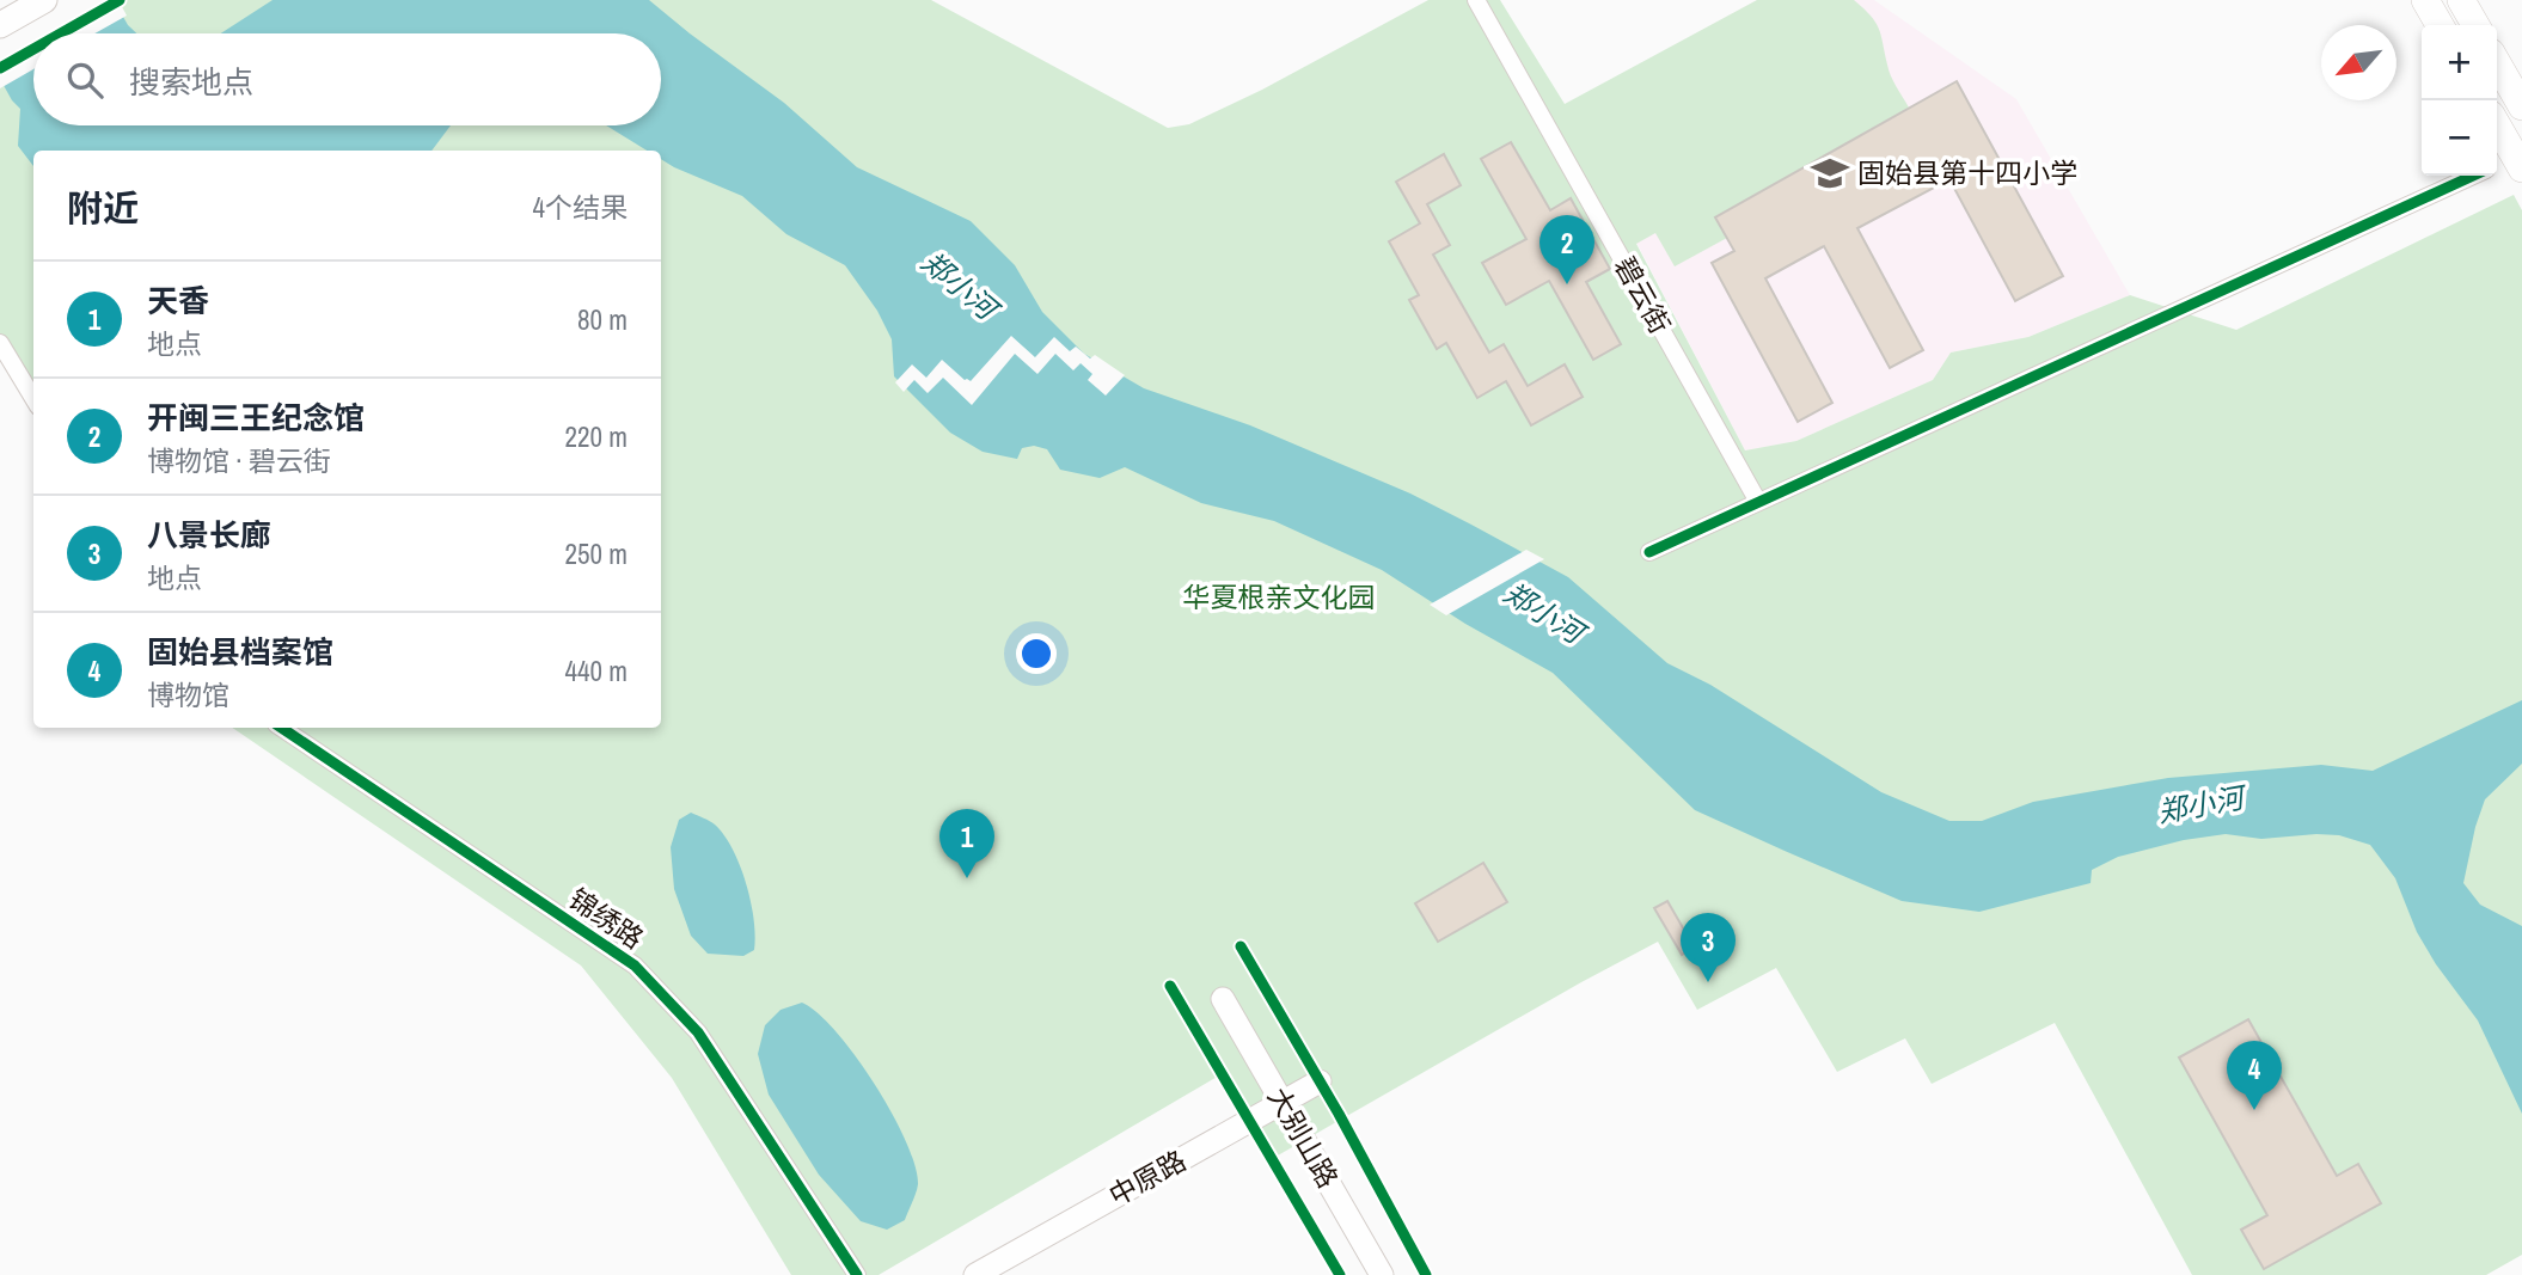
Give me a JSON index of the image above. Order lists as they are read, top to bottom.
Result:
{
  "streets": {
    "main road": ["大别山路", "中原路"],
    "street": ["碧云街", "锦绣路"]
  },
  "crossings": [
    ["大别山路", "中原路"]
  ],
  "water": ["郑小河"],
  "parks": ["华夏根亲文化园"],
  "places": {
    "school or university": ["固始县第十四小学"]
  },
  "north": "bottom left",
  "page": {
    "map_buttons": ["+", "−"],
    "search": "搜索地点",
    "heading": ["附近", "4个结果"],
    "pins": [
      "2",
      "1",
      "3",
      "4"
    ],
    "list": [
      {
        "mark": "1",
        "name": "天香",
        "note": "地点",
        "value": "80 m"
      },
      {
        "mark": "2",
        "name": "开闽三王纪念馆",
        "note": "博物馆 · 碧云街",
        "value": "220 m"
      },
      {
        "mark": "3",
        "name": "八景长廊",
        "note": "地点",
        "value": "250 m"
      },
      {
        "mark": "4",
        "name": "固始县档案馆",
        "note": "博物馆",
        "value": "440 m"
      }
    ]
  }
}
